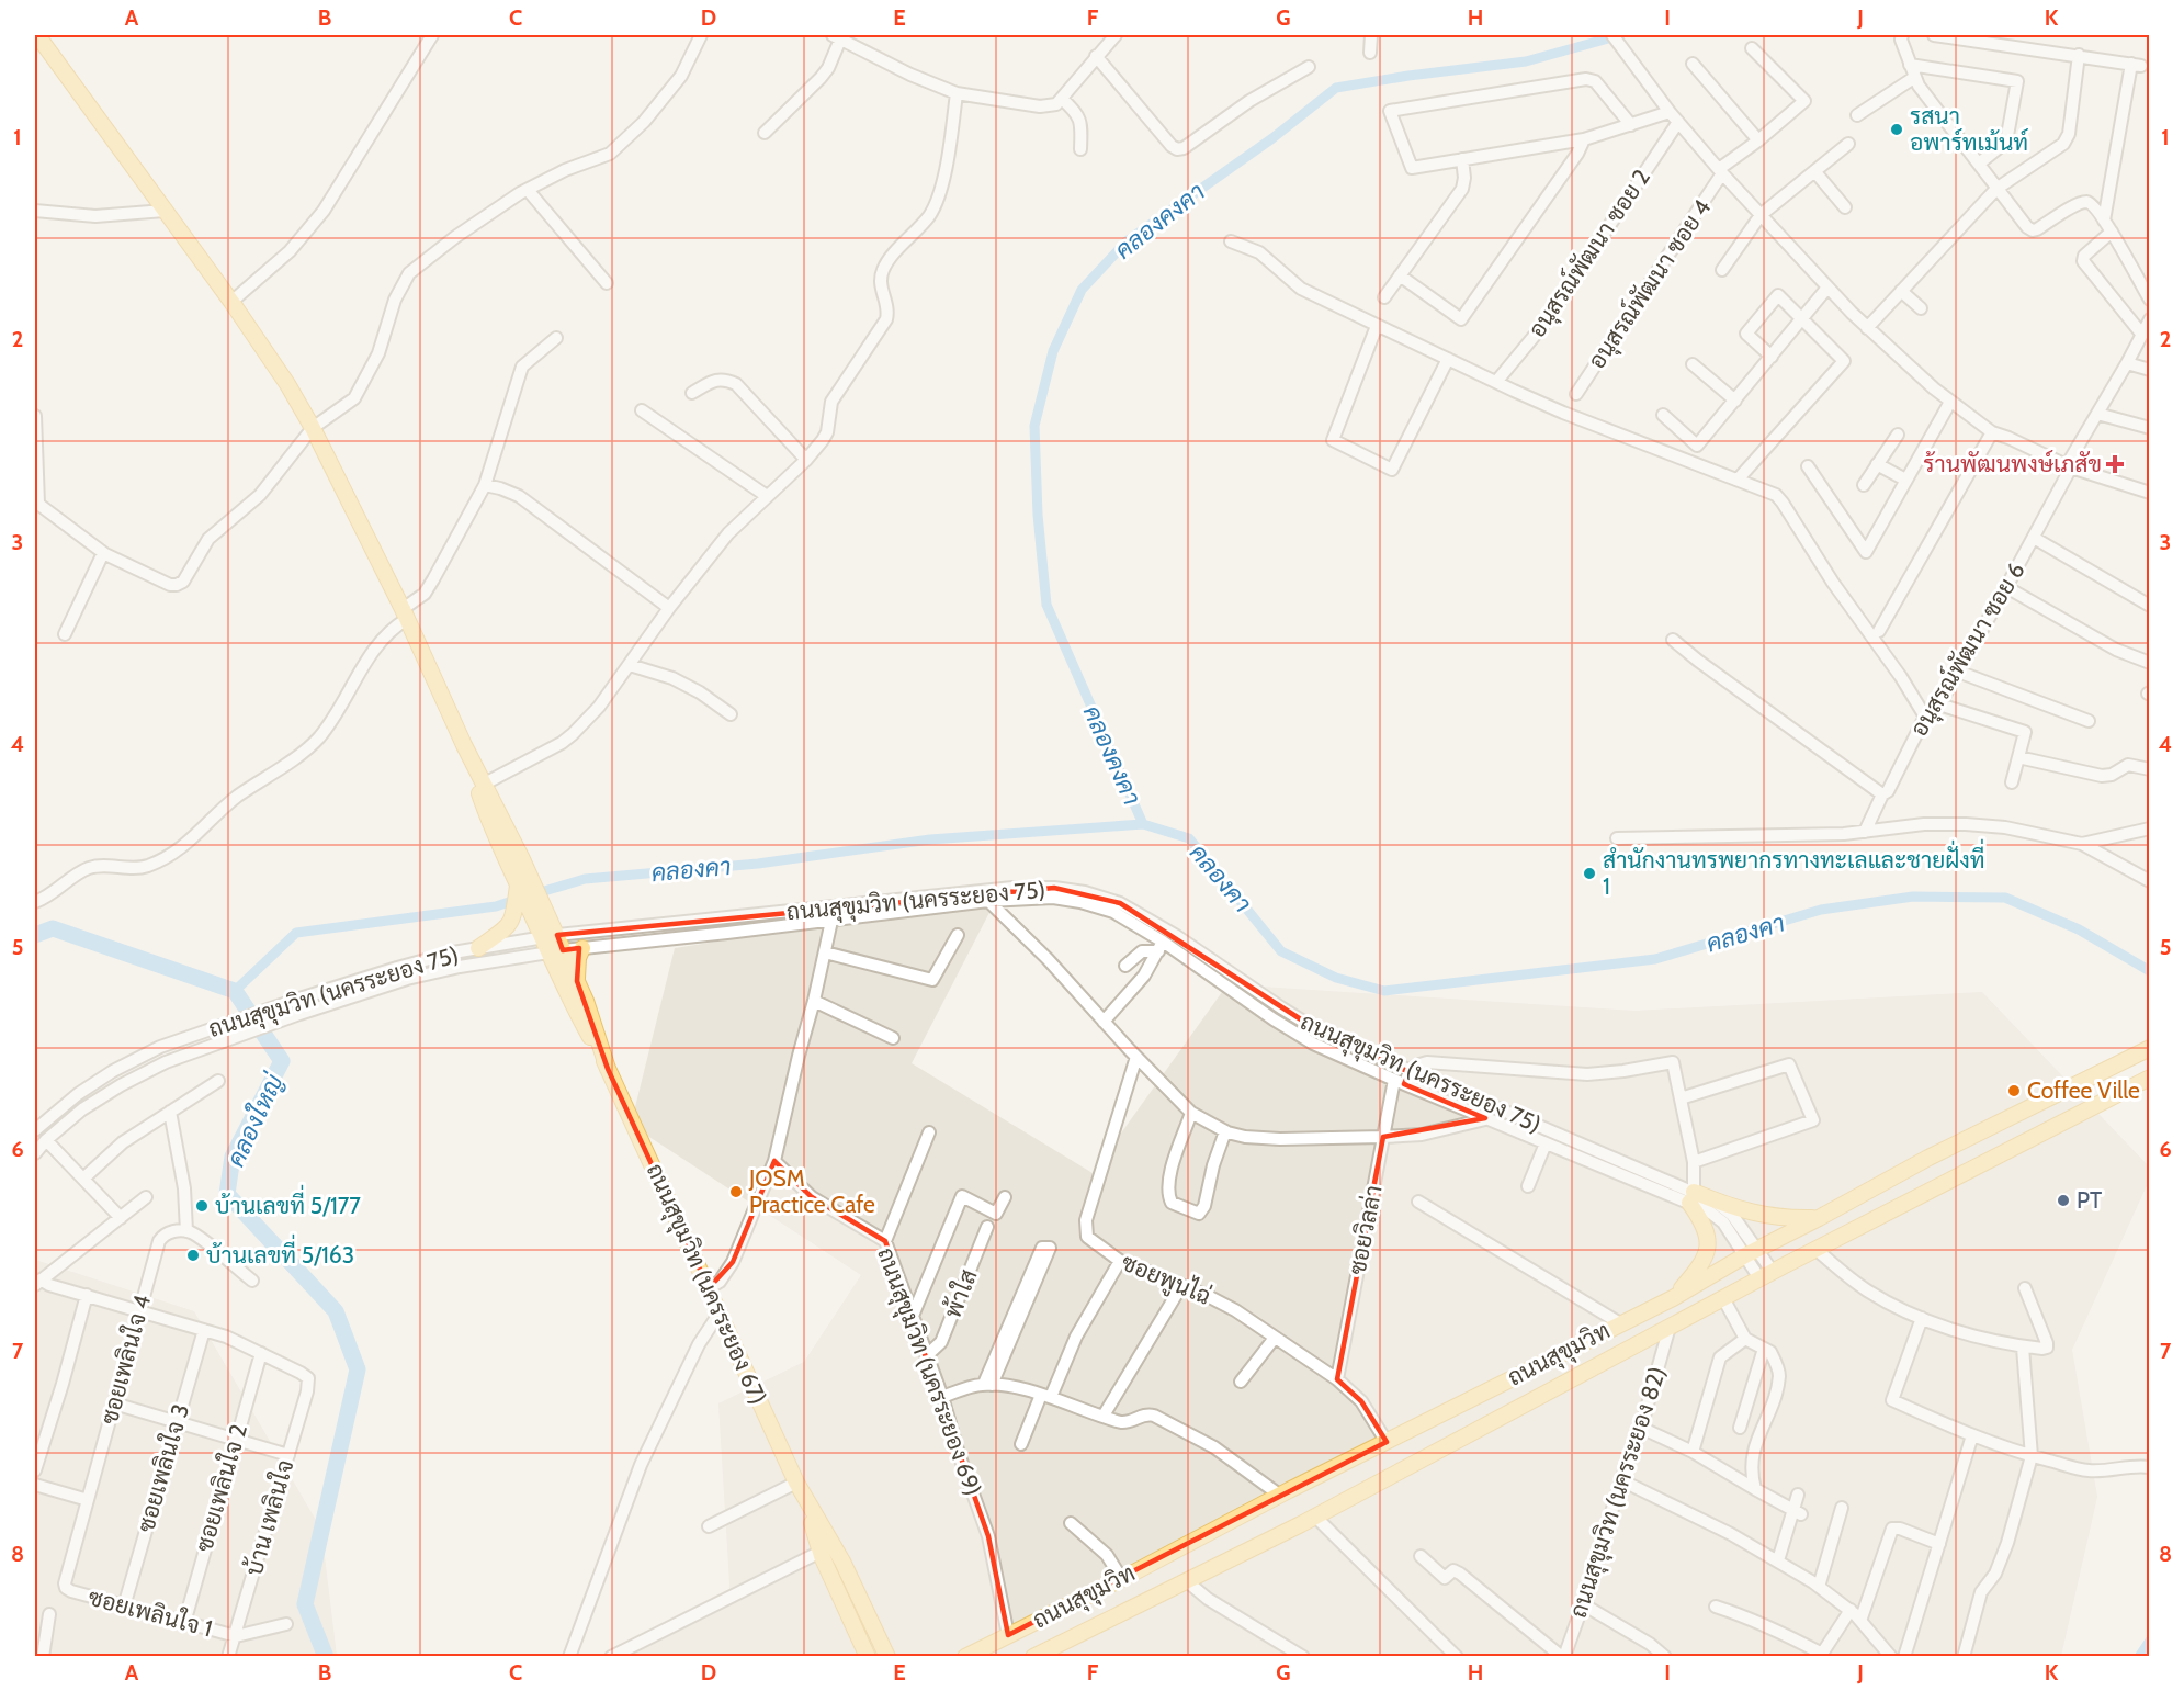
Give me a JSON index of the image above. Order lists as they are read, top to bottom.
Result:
{
  "streets": {
    "main road": ["ถนนสุขุมวิท (นครระยอง 67)", "ถนนสุขุมวิท"],
    "street": [
      "อนุสรณ์พัฒนา ซอย 2",
      "อนุสรณ์พัฒนา ซอย 4",
      "อนุสรณ์พัฒนา ซอย 6",
      "ถนนสุขุมวิท (นครระยอง 75)",
      "ซอยวิลล่า",
      "ซอยพูนไฉ่",
      "พ้าใส",
      "ซอยเพลินใจ 4",
      "ถนนสุขุมวิท (นครระยอง 69)",
      "ซอยเพลินใจ 3",
      "ซอยเพลินใจ 2",
      "ถนนสุขุมวิท (นครระยอง 82)",
      "บ้าน เพลินใจ",
      "ซอยเพลินใจ 1"
    ]
  },
  "crossings": [
    ["ถนนสุขุมวิท (นครระยอง 75)", "ซอยวิลล่า"],
    ["ถนนสุขุมวิท (นครระยอง 75)", "ถนนสุขุมวิท (นครระยอง 67)"],
    ["ถนนสุขุมวิท (นครระยอง 75)", "ถนนสุขุมวิท"],
    ["ซอยวิลล่า", "ซอยพูนไฉ่"],
    ["ซอยพูนไฉ่", "ถนนสุขุมวิท"],
    ["พ้าใส", "ถนนสุขุมวิท (นครระยอง 69)"],
    ["ถนนสุขุมวิท", "ถนนสุขุมวิท (นครระยอง 69)"],
    ["ถนนสุขุมวิท", "ถนนสุขุมวิท (นครระยอง 82)"],
    ["ซอยเพลินใจ 4", "ซอยเพลินใจ 1"],
    ["ซอยเพลินใจ 3", "ซอยเพลินใจ 1"],
    ["ซอยเพลินใจ 2", "บ้าน เพลินใจ"],
    ["ซอยเพลินใจ 2", "ซอยเพลินใจ 1"],
    ["บ้าน เพลินใจ", "ซอยเพลินใจ 1"]
  ],
  "water": ["คลองคงคา", "คลองคา", "คลองใหญ่"],
  "places": {
    "other": [
      "รสนา อพาร์ทเม้นท์",
      "สำนักงานทรพยากรทางทะเลและชายฝั่งที่ 1",
      "Coffee Ville",
      "JOSM Practice Cafe",
      "PT",
      "บ้านเลขที่ 5/177",
      "บ้านเลขที่ 5/163"
    ],
    "health": ["ร้านพัฒนพงษ์เภสัข"]
  },
  "grid": {
    "columns": [
      "A",
      "B",
      "C",
      "D",
      "E",
      "F",
      "G",
      "H",
      "I",
      "J",
      "K"
    ],
    "rows": [
      "1",
      "2",
      "3",
      "4",
      "5",
      "6",
      "7",
      "8"
    ]
  }
}
